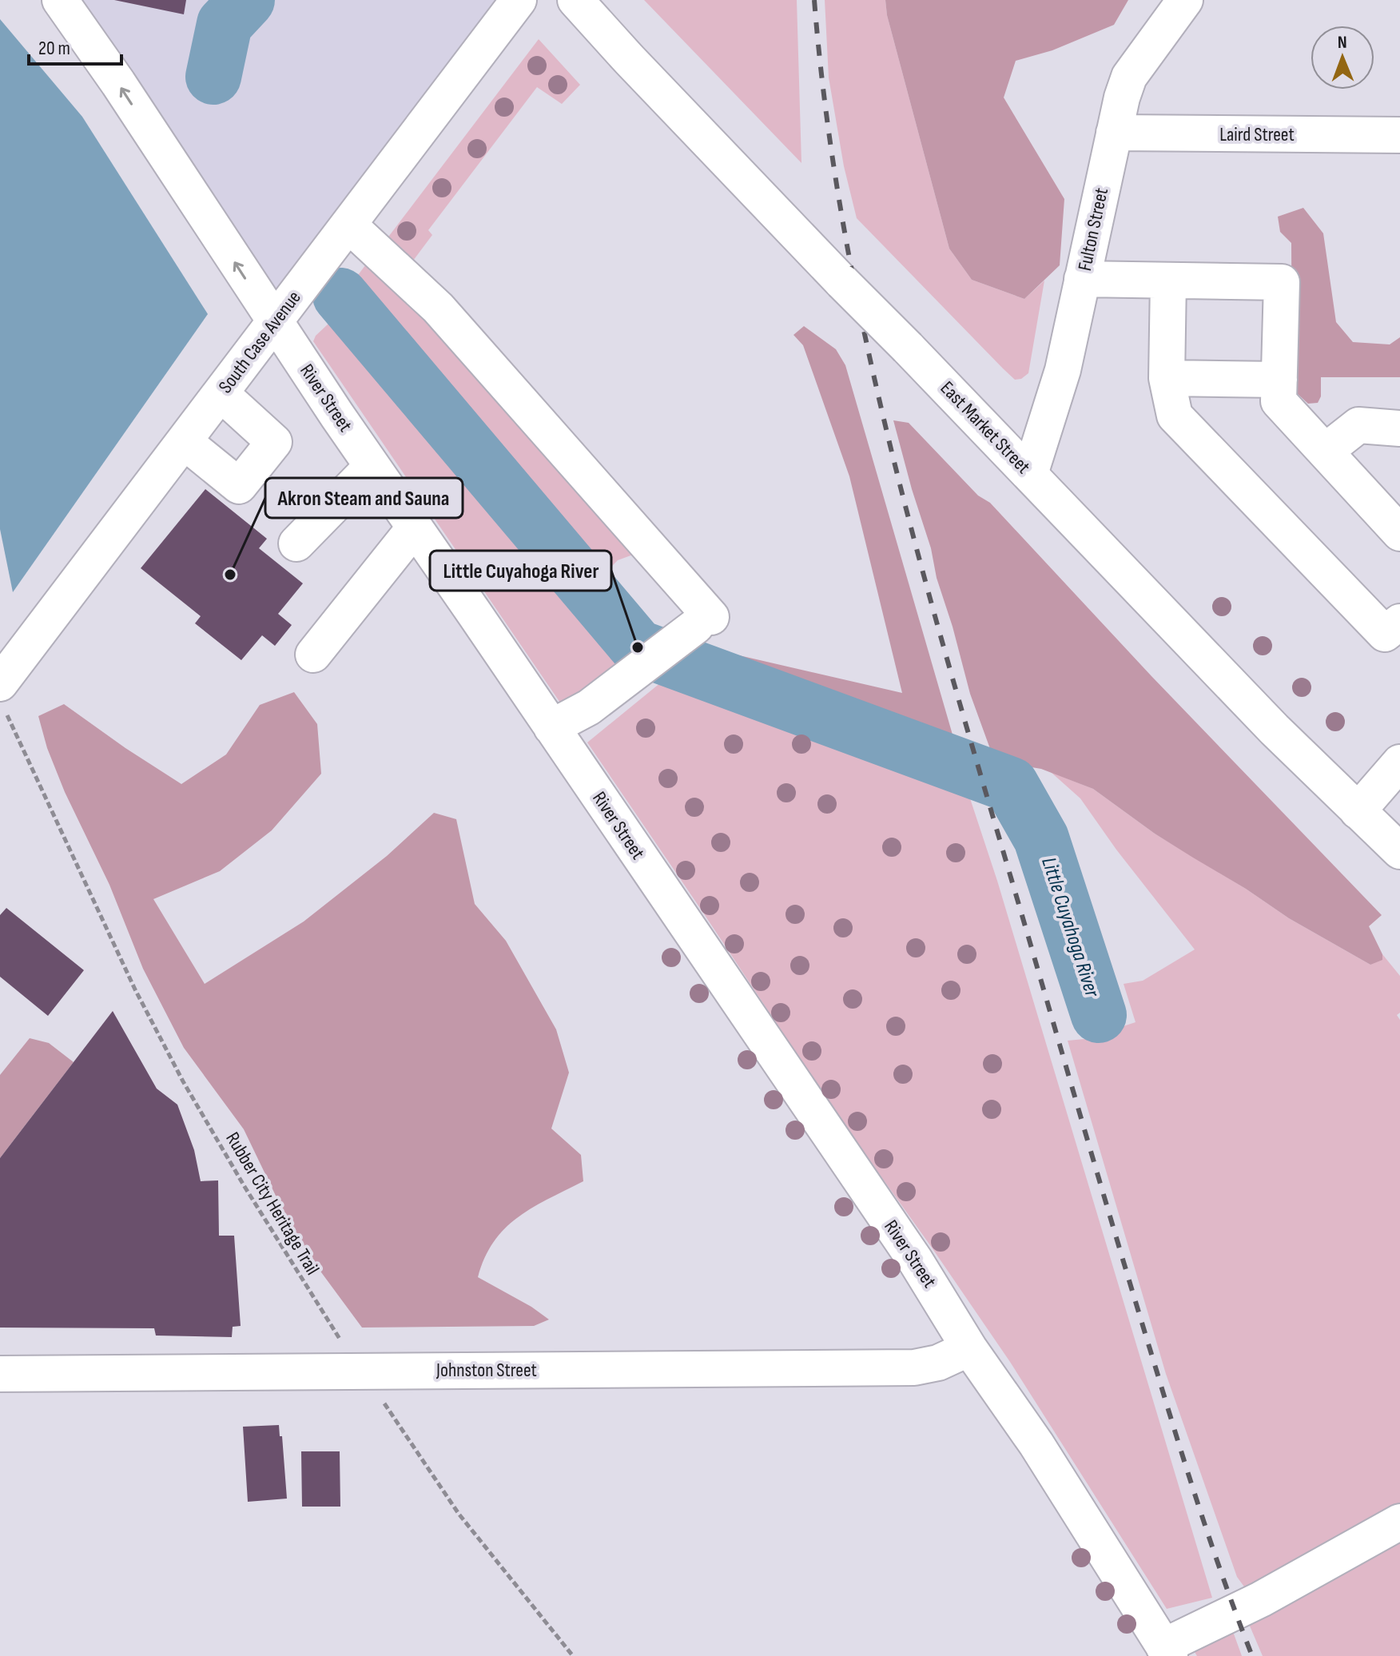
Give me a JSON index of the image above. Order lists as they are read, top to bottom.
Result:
{
  "streets": {
    "street": [
      "Laird Street",
      "Fulton Street",
      "South Case Avenue",
      "River Street",
      "East Market Street",
      "Johnston Street"
    ],
    "path": ["Rubber City Heritage Trail"]
  },
  "crossings": [
    ["Laird Street", "Fulton Street"],
    ["Fulton Street", "East Market Street"],
    ["South Case Avenue", "River Street"],
    ["River Street", "Johnston Street"],
    ["Rubber City Heritage Trail", "Johnston Street"]
  ],
  "water": ["Little Cuyahoga River"],
  "places": ["Akron Steam and Sauna", "Little Cuyahoga River"],
  "scale_bar": "20 m",
  "north": "top"
}
